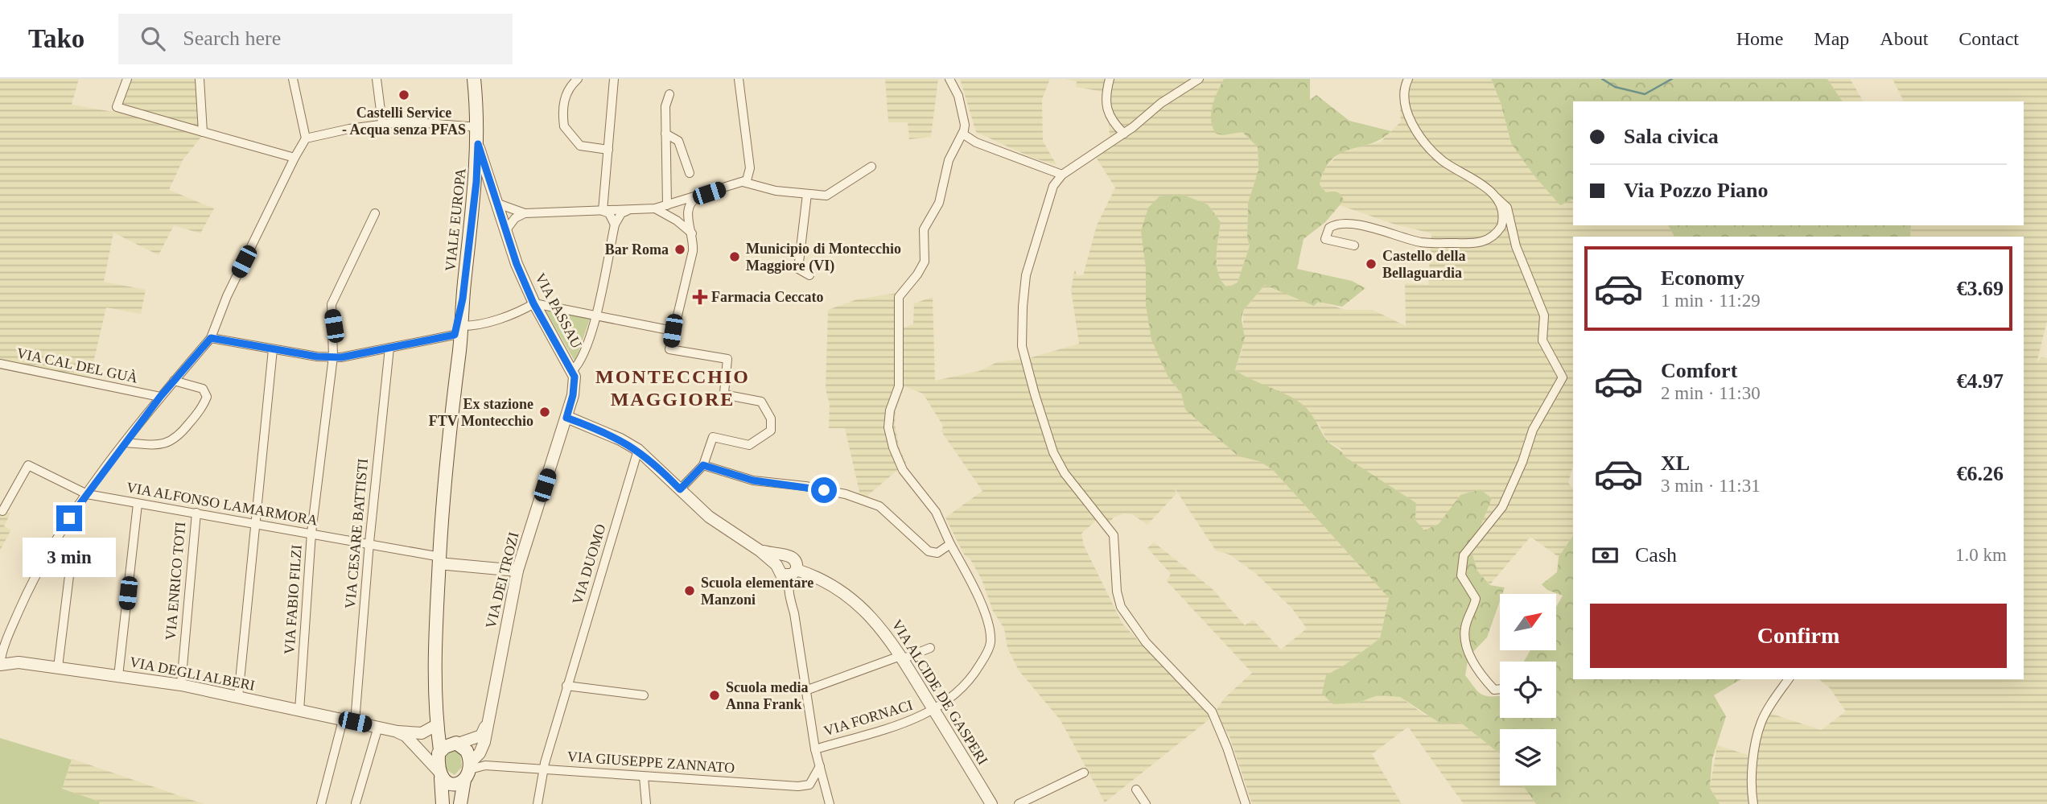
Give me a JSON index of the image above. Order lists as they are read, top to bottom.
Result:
{
  "streets": {
    "main road": ["VIALE EUROPA"],
    "street": [
      "VIA PASSAU",
      "VIA CAL DEL GUÀ",
      "VIA ALFONSO LAMARMORA",
      "VIA CESARE BATTISTI",
      "VIA DUOMO",
      "VIA DEI TROZI",
      "VIA ENRICO TOTI",
      "VIA FABIO FILZI",
      "VIA DEGLI ALBERI",
      "VIA ALCIDE DE GASPERI",
      "VIA FORNACI",
      "VIA GIUSEPPE ZANNATO"
    ]
  },
  "crossings": [
    ["VIALE EUROPA", "VIA PASSAU"],
    ["VIALE EUROPA", "VIA ALFONSO LAMARMORA"],
    ["VIALE EUROPA", "VIA DEI TROZI"],
    ["VIALE EUROPA", "VIA DEGLI ALBERI"],
    ["VIALE EUROPA", "VIA GIUSEPPE ZANNATO"],
    ["VIA PASSAU", "VIA DEI TROZI"],
    ["VIA ALFONSO LAMARMORA", "VIA CESARE BATTISTI"],
    ["VIA ALFONSO LAMARMORA", "VIA ENRICO TOTI"],
    ["VIA ALFONSO LAMARMORA", "VIA FABIO FILZI"],
    ["VIA CESARE BATTISTI", "VIA DEGLI ALBERI"],
    ["VIA DUOMO", "VIA GIUSEPPE ZANNATO"],
    ["VIA DEI TROZI", "VIA DEGLI ALBERI"],
    ["VIA DEI TROZI", "VIA GIUSEPPE ZANNATO"],
    ["VIA ENRICO TOTI", "VIA DEGLI ALBERI"],
    ["VIA FABIO FILZI", "VIA DEGLI ALBERI"],
    ["VIA DEGLI ALBERI", "VIA GIUSEPPE ZANNATO"],
    ["VIA ALCIDE DE GASPERI", "VIA FORNACI"]
  ],
  "districts": ["MONTECCHIO MAGGIORE"],
  "places": {
    "other": [
      "Castelli Service - Acqua senza PFAS",
      "Bar Roma",
      "Municipio di Montecchio Maggiore (VI)",
      "Castello della Bellaguardia",
      "Ex stazione FTV Montecchio",
      "Scuola elementare Manzoni",
      "Scuola media Anna Frank"
    ],
    "health": ["Farmacia Ceccato"]
  },
  "north": "top right",
  "page": {
    "header": "Tako",
    "search": "Search here",
    "nav": [
      "Home",
      "Map",
      "About",
      "Contact"
    ],
    "banner": ["Sala civica", "Via Pozzo Piano"],
    "list": [
      {
        "name": "Economy",
        "note": "1 min · 11:29",
        "value": "€3.69"
      },
      {
        "name": "Comfort",
        "note": "2 min · 11:30",
        "value": "€4.97"
      },
      {
        "name": "XL",
        "note": "3 min · 11:31",
        "value": "€6.26"
      }
    ],
    "pay": ["Cash", "1.0 km"],
    "bubble": "3 min",
    "buttons": "Confirm"
  }
}
